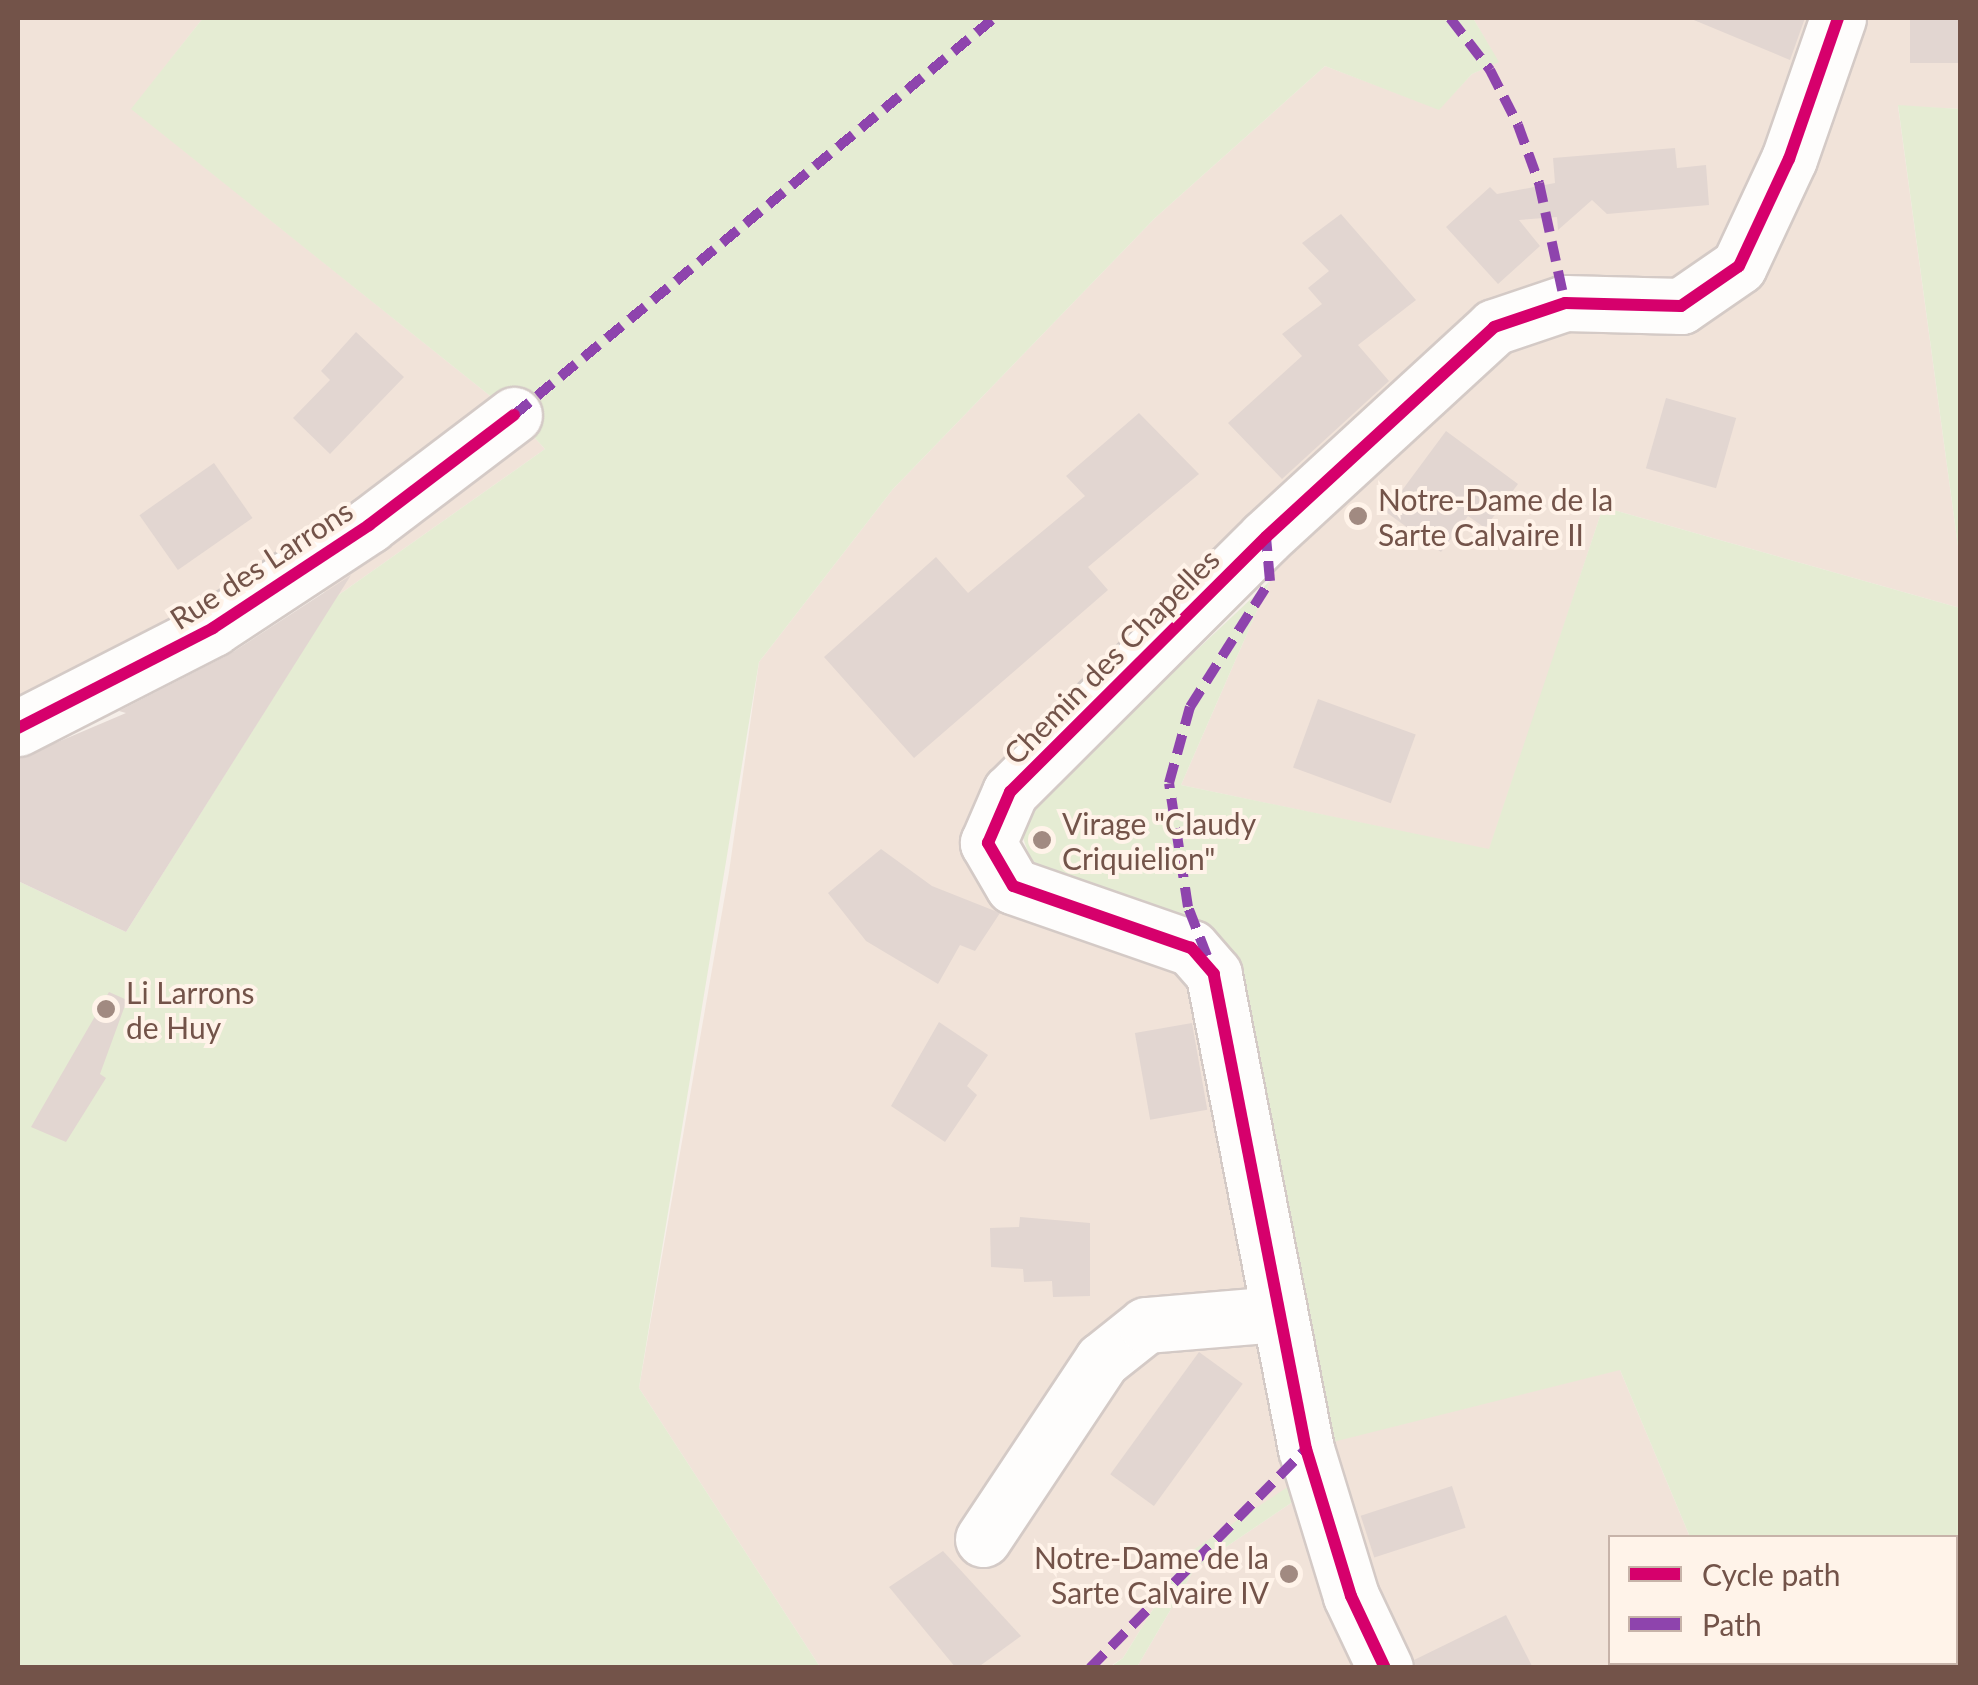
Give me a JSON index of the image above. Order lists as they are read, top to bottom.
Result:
{
  "streets": {
    "street": ["Rue des Larrons", "Chemin des Chapelles"]
  },
  "places": [
    "Notre-Dame de la Sarte Calvaire II",
    "Virage \"Claudy Criquielion\"",
    "Li Larrons de Huy",
    "Notre-Dame de la Sarte Calvaire IV"
  ],
  "legend": ["Cycle path", "Path"]
}
